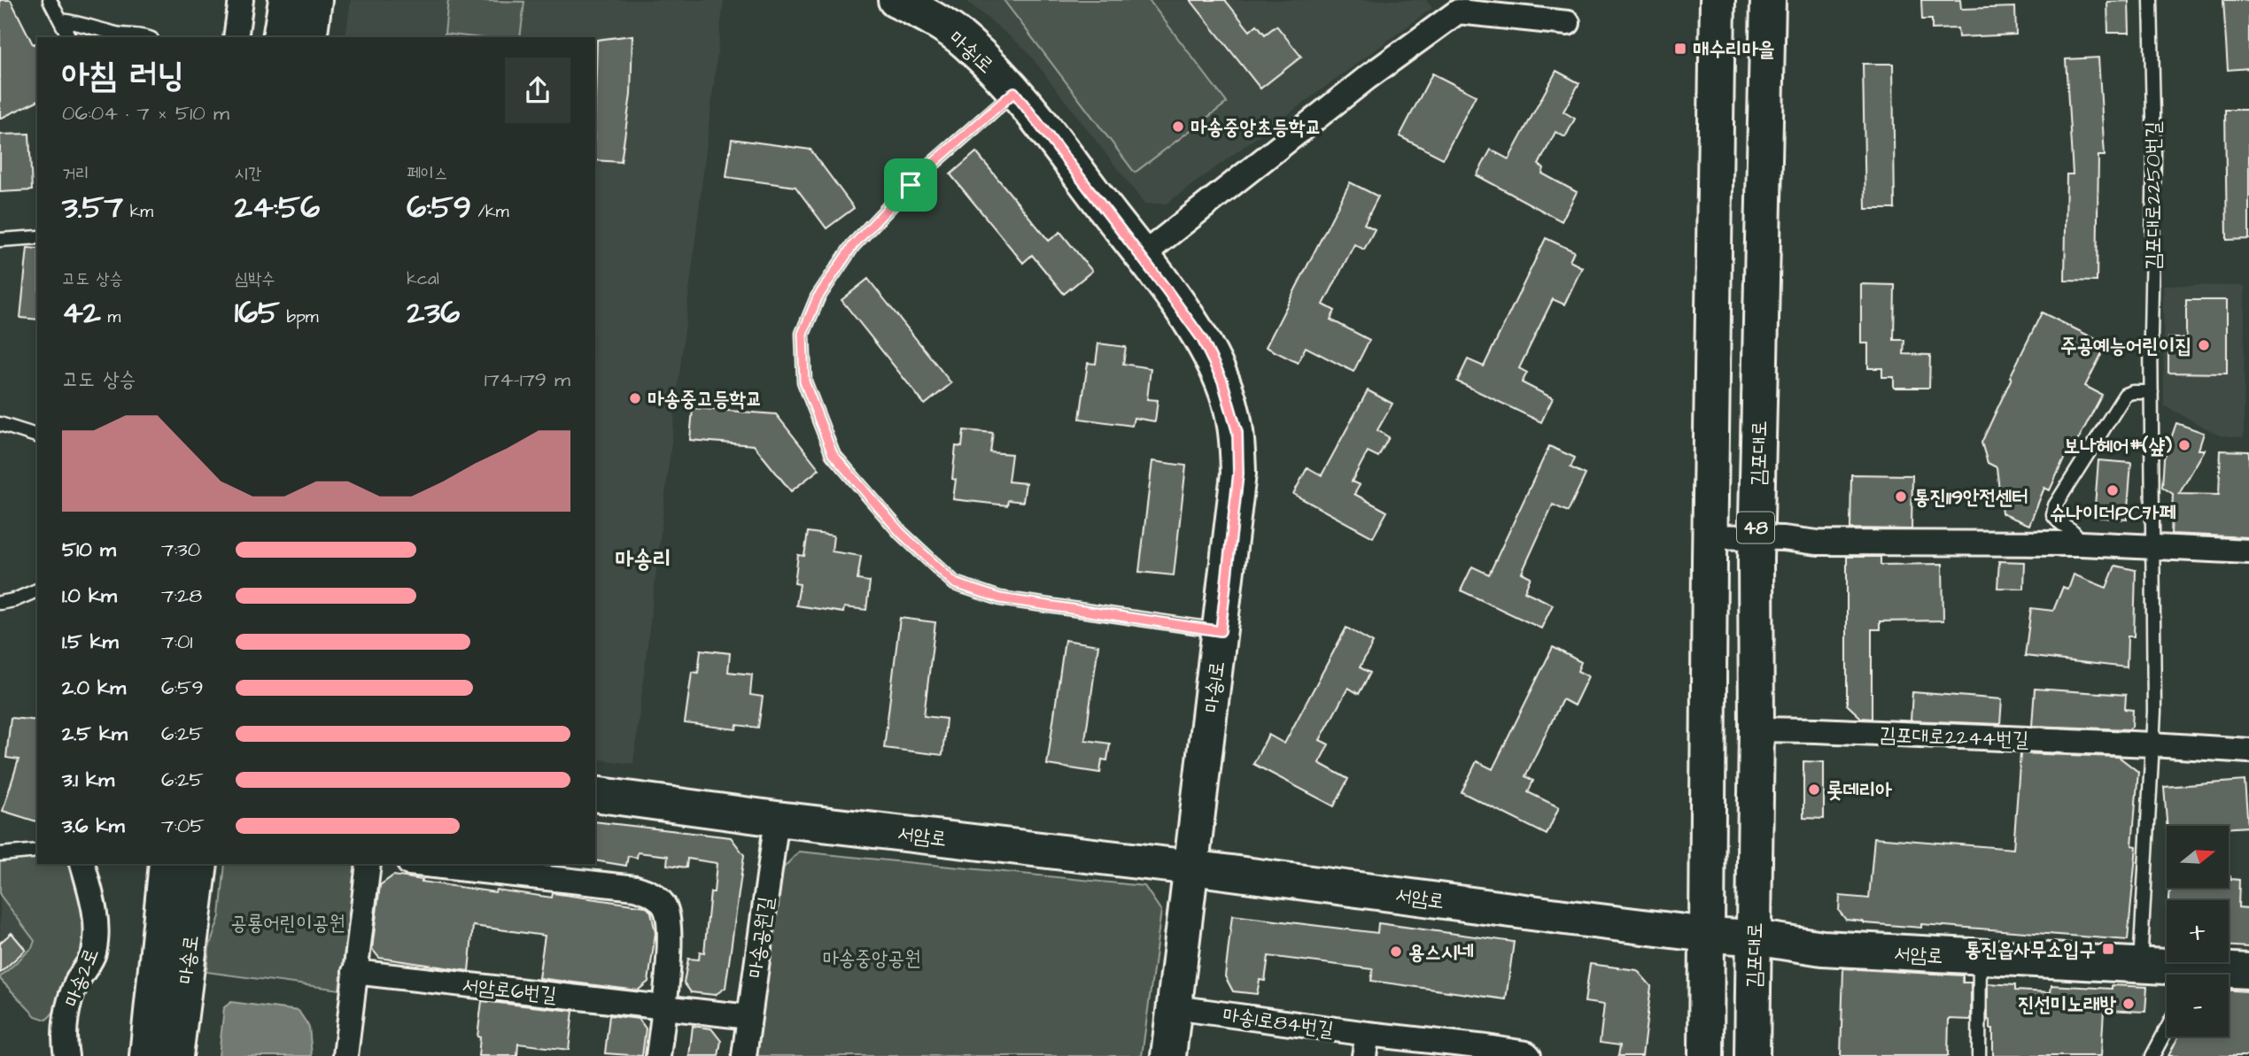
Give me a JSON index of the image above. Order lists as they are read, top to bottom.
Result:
{
  "streets": {
    "street": [
      "마송1로",
      "김포대로",
      "48",
      "김포대로2244번길",
      "서암로",
      "마송공원길",
      "마송로",
      "마송2로",
      "서암로6번길",
      "마송1로84번길"
    ],
    "lane": ["김포대로2250번길"]
  },
  "crossings": [
    ["마송1로", "서암로"],
    ["마송1로", "마송1로84번길"],
    ["김포대로2250번길", "김포대로2244번길"],
    ["김포대로", "김포대로2244번길"],
    ["김포대로", "서암로"],
    ["48", "서암로"],
    ["서암로", "마송공원길"],
    ["마송공원길", "서암로6번길"]
  ],
  "districts": ["마송리"],
  "parks": ["공룡어린이공원", "마송중앙공원"],
  "places": {
    "transit": ["매수리마을", "통진읍사무소입구"],
    "other": [
      "마송중앙초등학교",
      "주공예능어린이집",
      "마송중고등학교",
      "보나헤어#(샾)",
      "슈나이더PC카페",
      "통진119안전센터",
      "롯데리아",
      "용스시네",
      "진선미노래방"
    ]
  },
  "north": "right",
  "page": {
    "heading": ["아침 러닝", "06:04 · 7 × 510 m"],
    "stats": [
      ["거리", "3.57 km"],
      ["시간", "24:56"],
      ["페이스", "6:59 /km"],
      ["고도 상승", "42 m"],
      ["심박수", "165 bpm"],
      ["kcal", "236"]
    ],
    "chart": ["고도 상승", "174–179 m"],
    "list": [
      {
        "name": "510 m",
        "note": "7:30"
      },
      {
        "name": "1.0 km",
        "note": "7:28"
      },
      {
        "name": "1.5 km",
        "note": "7:01"
      },
      {
        "name": "2.0 km",
        "note": "6:59"
      },
      {
        "name": "2.5 km",
        "note": "6:25"
      },
      {
        "name": "3.1 km",
        "note": "6:25"
      },
      {
        "name": "3.6 km",
        "note": "7:05"
      }
    ],
    "map_buttons": ["+", "−"]
  }
}
